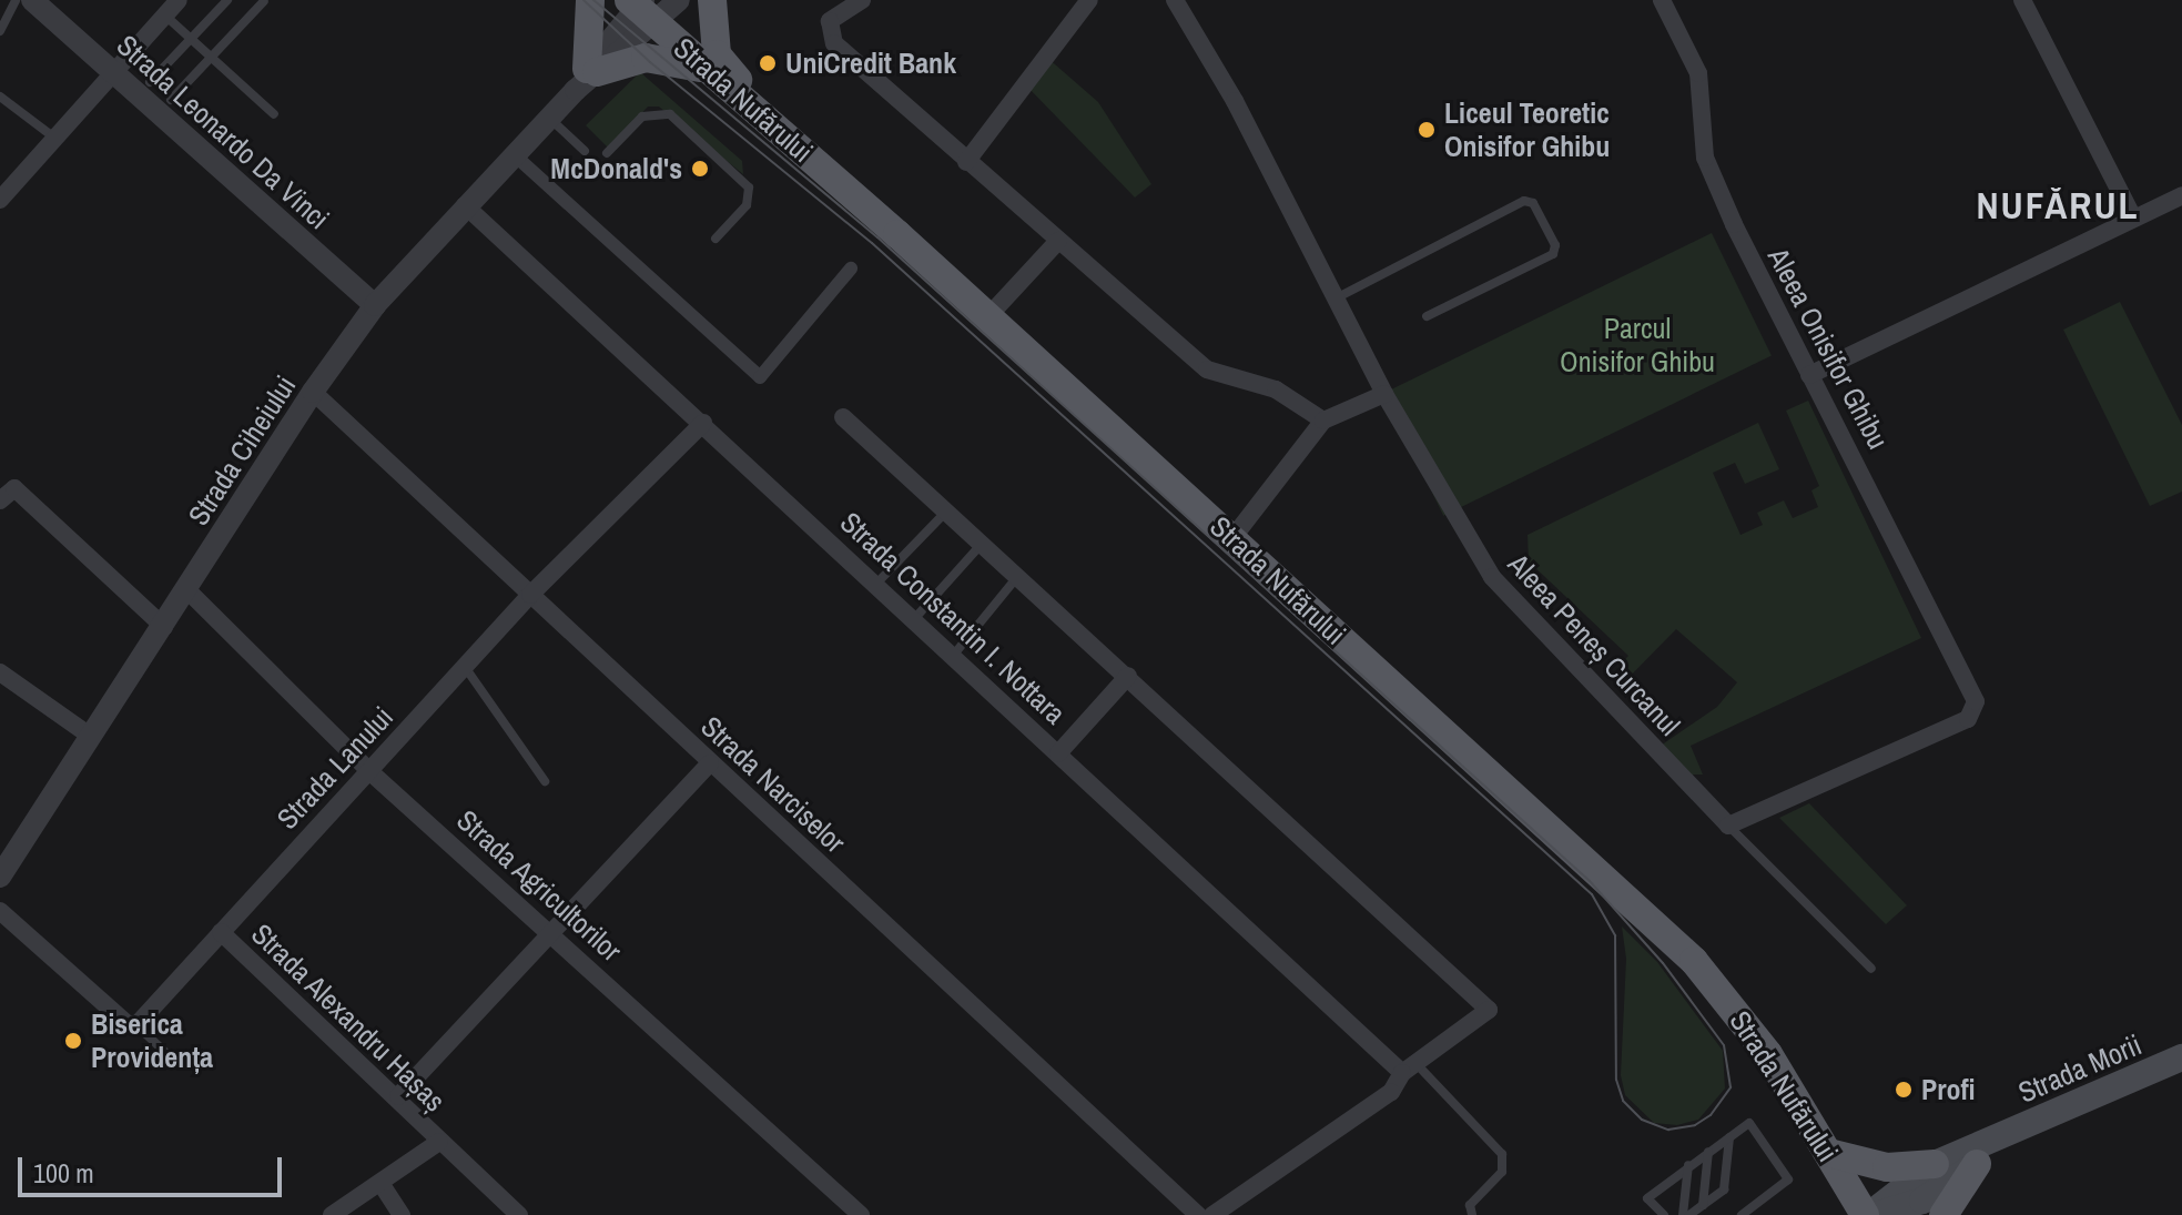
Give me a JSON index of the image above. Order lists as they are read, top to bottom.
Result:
{
  "streets": {
    "main road": ["Strada Nufărului", "Strada Morii"],
    "street": [
      "Strada Leonardo Da Vinci",
      "Aleea Onisifor Ghibu",
      "Strada Ciheiului",
      "Strada Constantin I. Nottara",
      "Aleea Peneș Curcanul",
      "Strada Lanului",
      "Strada Narciselor",
      "Strada Agricultorilor",
      "Strada Alexandru Hașaș"
    ]
  },
  "crossings": [
    ["Strada Nufărului", "Strada Ciheiului"],
    ["Strada Nufărului", "Strada Morii"],
    ["Strada Leonardo Da Vinci", "Strada Ciheiului"],
    ["Aleea Onisifor Ghibu", "Aleea Peneș Curcanul"],
    ["Strada Ciheiului", "Strada Constantin I. Nottara"],
    ["Strada Ciheiului", "Strada Narciselor"],
    ["Strada Ciheiului", "Strada Agricultorilor"],
    ["Strada Constantin I. Nottara", "Strada Lanului"],
    ["Strada Lanului", "Strada Narciselor"],
    ["Strada Lanului", "Strada Agricultorilor"],
    ["Strada Lanului", "Strada Alexandru Hașaș"]
  ],
  "districts": ["NUFĂRUL"],
  "parks": ["Parcul Onisifor Ghibu"],
  "places": [
    "UniCredit Bank",
    "Liceul Teoretic Onisifor Ghibu",
    "McDonald's",
    "Biserica Providența",
    "Profi"
  ],
  "scale_bar": "100 m"
}
